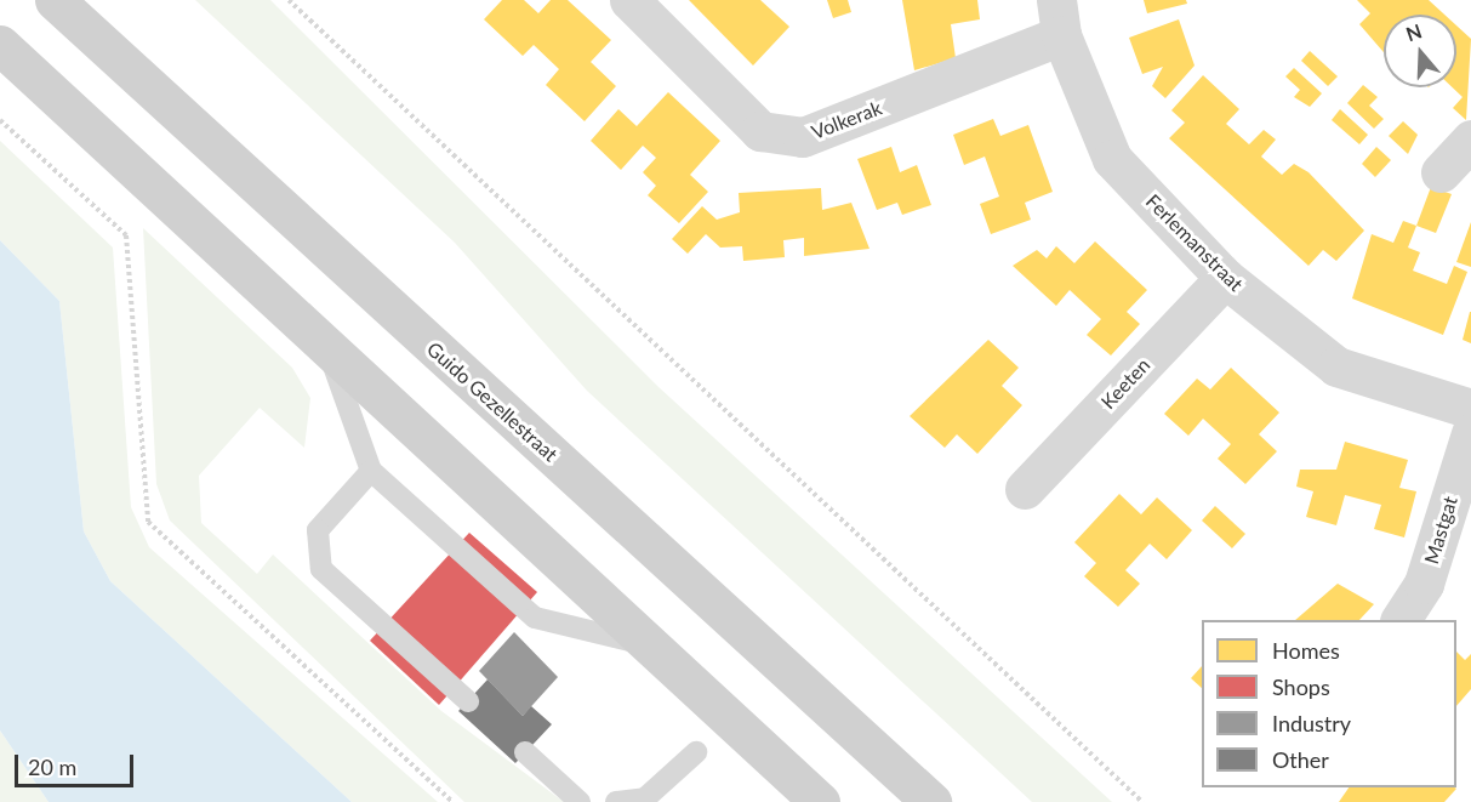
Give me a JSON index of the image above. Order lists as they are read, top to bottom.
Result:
{
  "streets": {
    "main road": ["Guido Gezellestraat"],
    "street": [
      "Volkerak",
      "Ferlemanstraat",
      "Keeten",
      "Mastgat"
    ]
  },
  "crossings": [
    ["Volkerak", "Ferlemanstraat"],
    ["Ferlemanstraat", "Keeten"]
  ],
  "legend": [
    "Homes",
    "Shops",
    "Industry",
    "Other"
  ],
  "scale_bar": "20 m",
  "north": "top"
}
